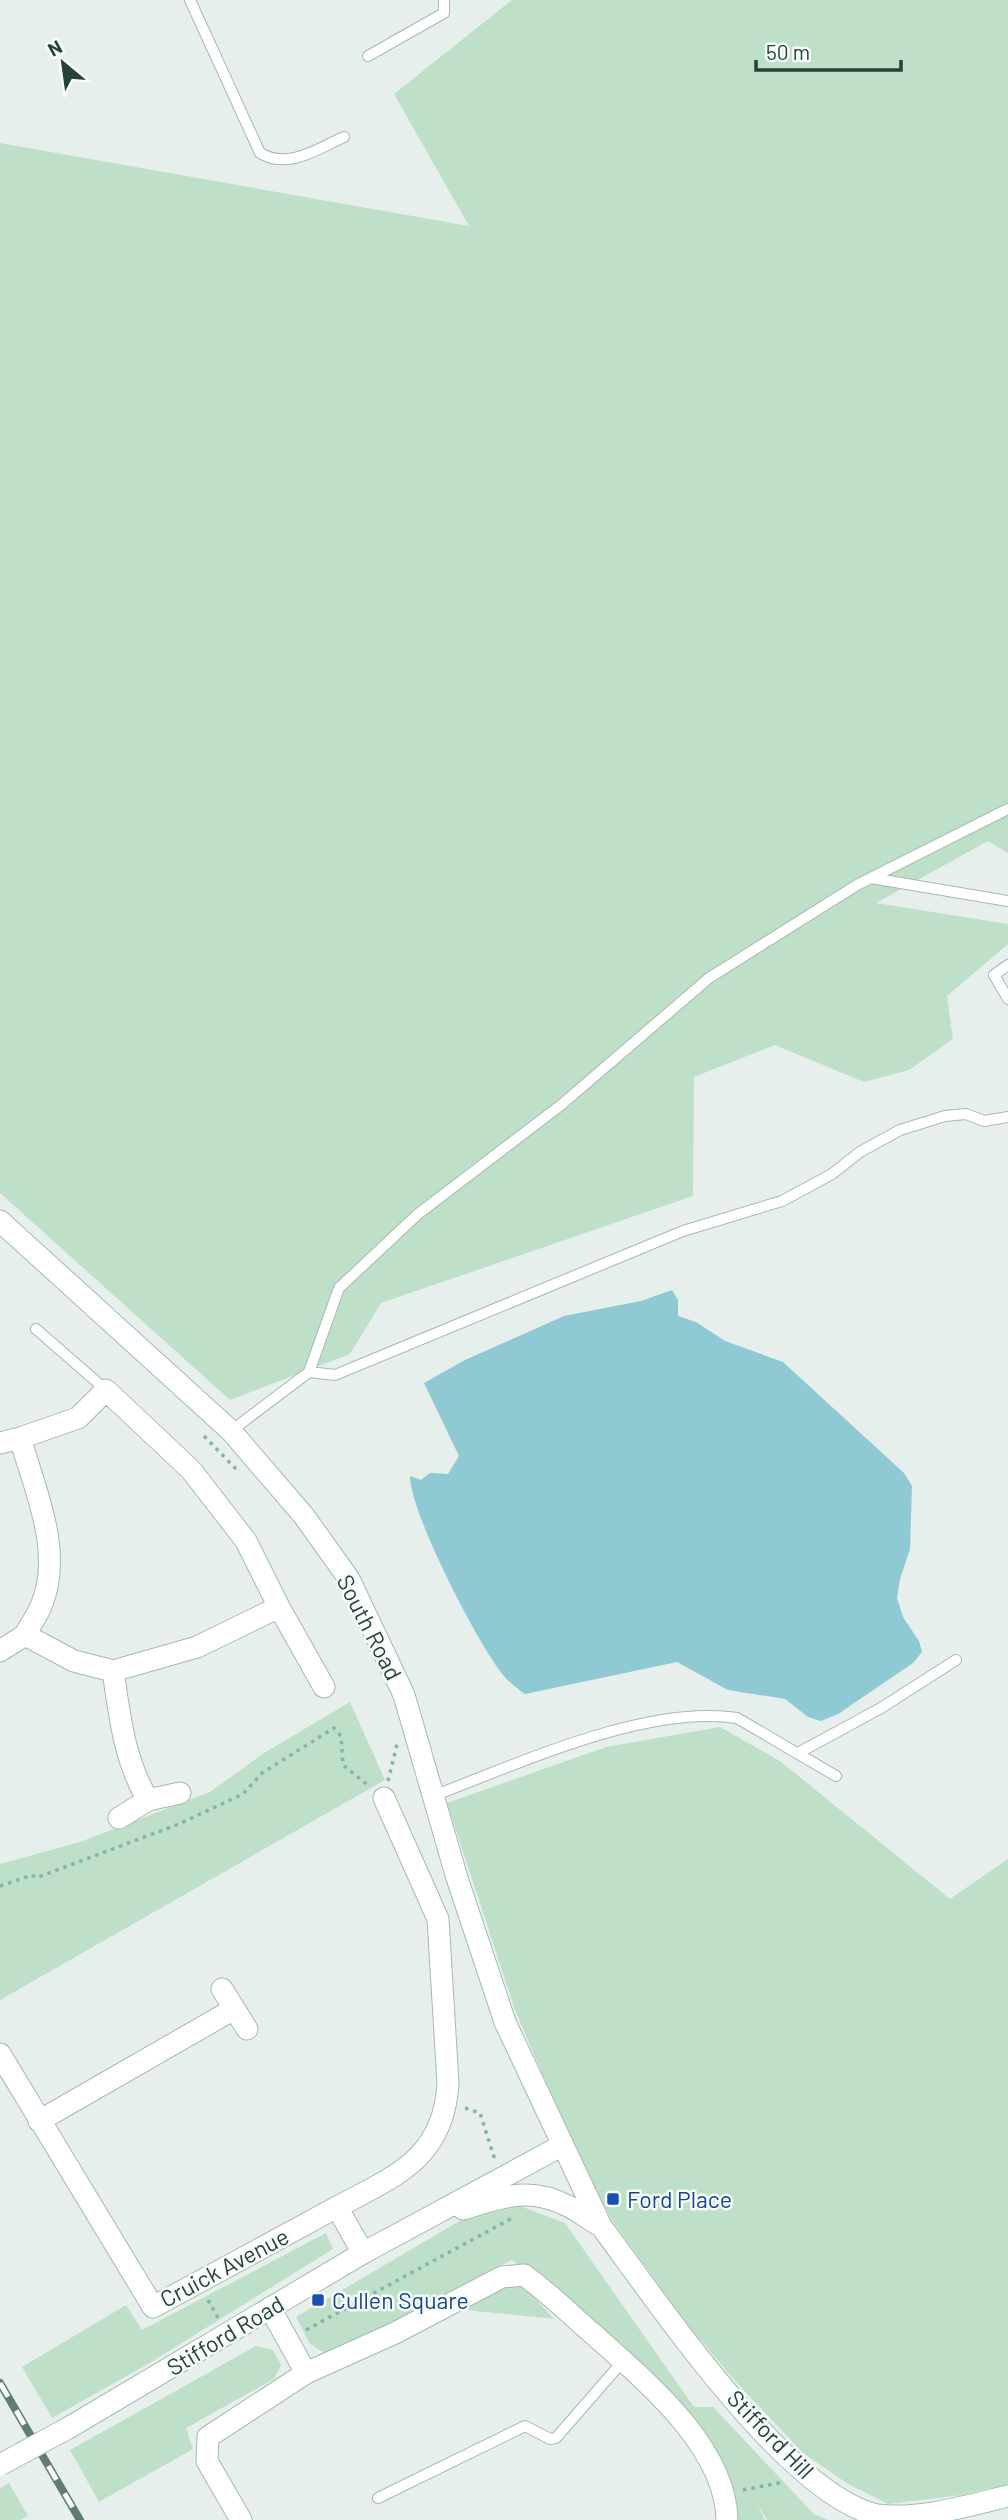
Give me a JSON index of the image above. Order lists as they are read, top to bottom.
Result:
{
  "streets": {
    "street": [
      "South Road",
      "Cruick Avenue",
      "Stifford Road",
      "Stifford Hill"
    ]
  },
  "crossings": [
    ["South Road", "Stifford Road"],
    ["South Road", "Stifford Hill"],
    ["Stifford Road", "Stifford Hill"]
  ],
  "places": {
    "transit": ["Ford Place", "Cullen Square"]
  },
  "scale_bar": "50 m",
  "north": "top left"
}
